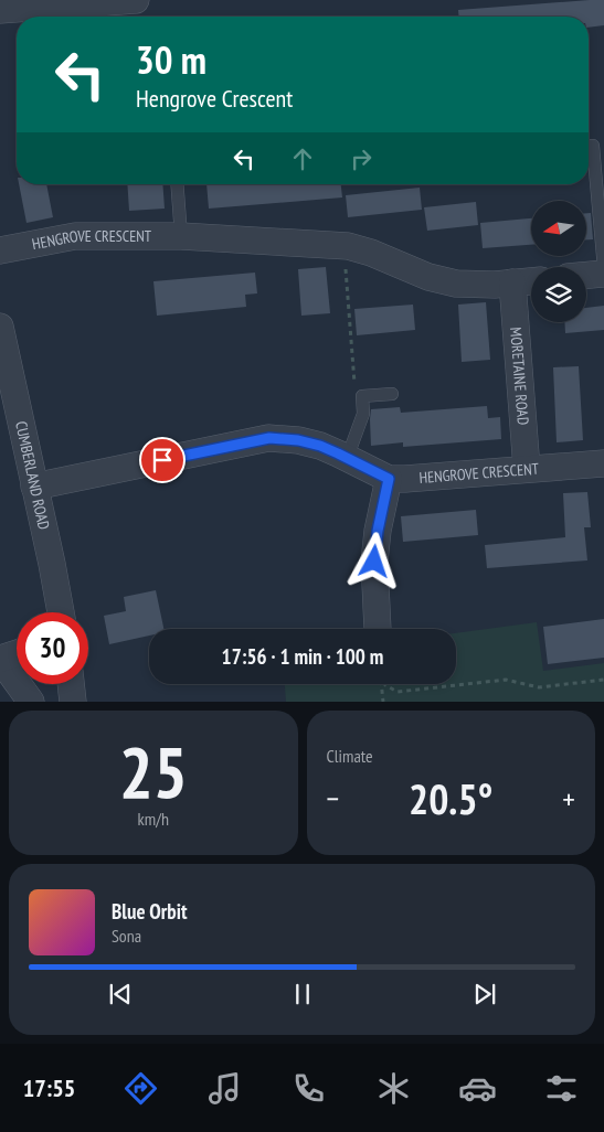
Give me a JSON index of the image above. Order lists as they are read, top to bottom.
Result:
{
  "streets": {
    "street": ["HENGROVE CRESCENT", "MORETAINE ROAD", "CUMBERLAND ROAD"]
  },
  "crossings": [
    ["HENGROVE CRESCENT", "MORETAINE ROAD"],
    ["HENGROVE CRESCENT", "CUMBERLAND ROAD"]
  ],
  "north": "left",
  "page": {
    "turn": ["30 m", "Hengrove Crescent"],
    "limit": "30",
    "trip": "17:56 · 1 min · 100 m",
    "tile": [
      ["25", "km/h"],
      "Climate"
    ],
    "heat": ["−", "20.5°", "+"],
    "song": ["Blue Orbit", "Sona"],
    "tabs": "17:55"
  }
}
